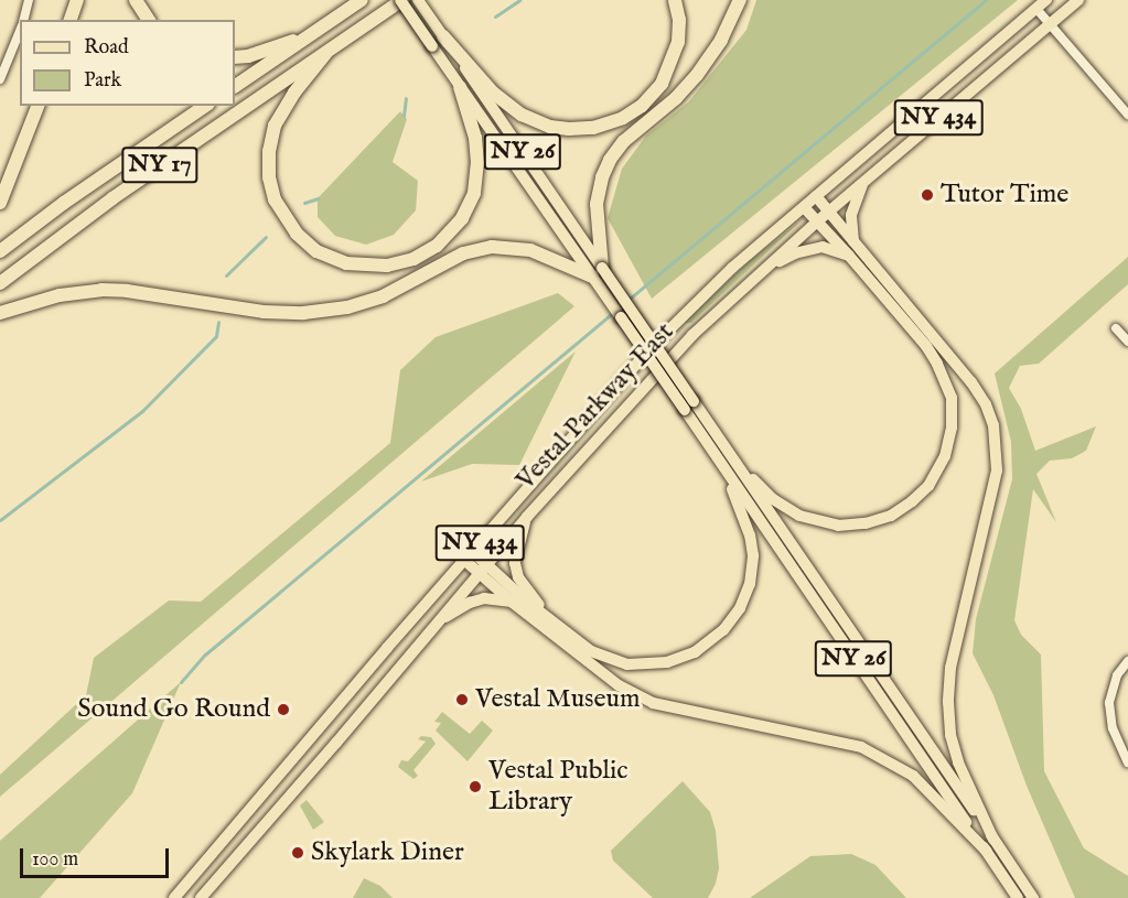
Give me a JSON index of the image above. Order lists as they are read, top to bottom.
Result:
{
  "streets": {
    "highway": ["NY 17"],
    "main road": ["NY 434", "NY 26", "Vestal Parkway East"]
  },
  "crossings": [
    ["NY 26", "NY 17"]
  ],
  "places": [
    "Tutor Time",
    "Vestal Museum",
    "Sound Go Round",
    "Vestal Public Library",
    "Skylark Diner"
  ],
  "legend": ["Road", "Park"],
  "scale_bar": "100 m"
}
